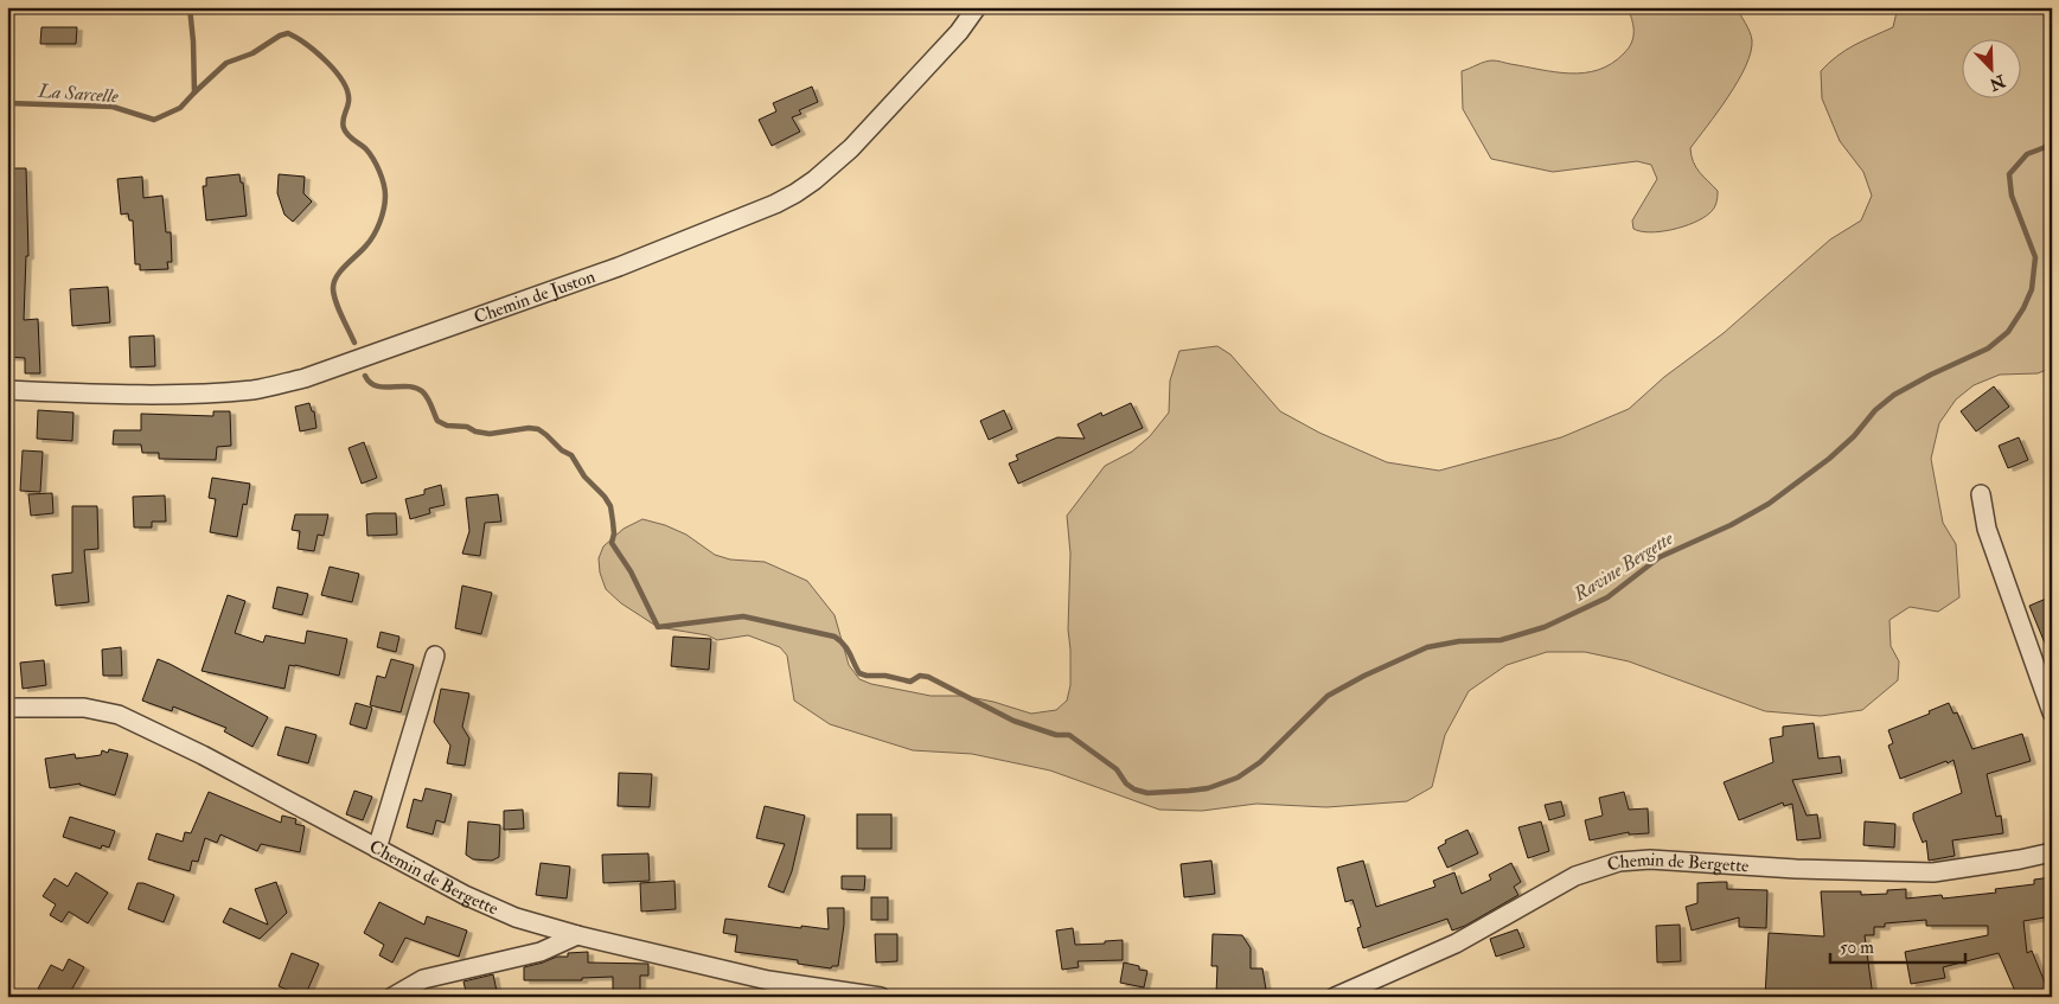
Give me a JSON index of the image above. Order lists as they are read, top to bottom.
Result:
{
  "streets": {
    "street": ["Chemin de Juston", "Chemin de Bergette"]
  },
  "water": ["La Sarcelle", "Ravine Bergette"],
  "scale_bar": "50 m",
  "north": "bottom right"
}
